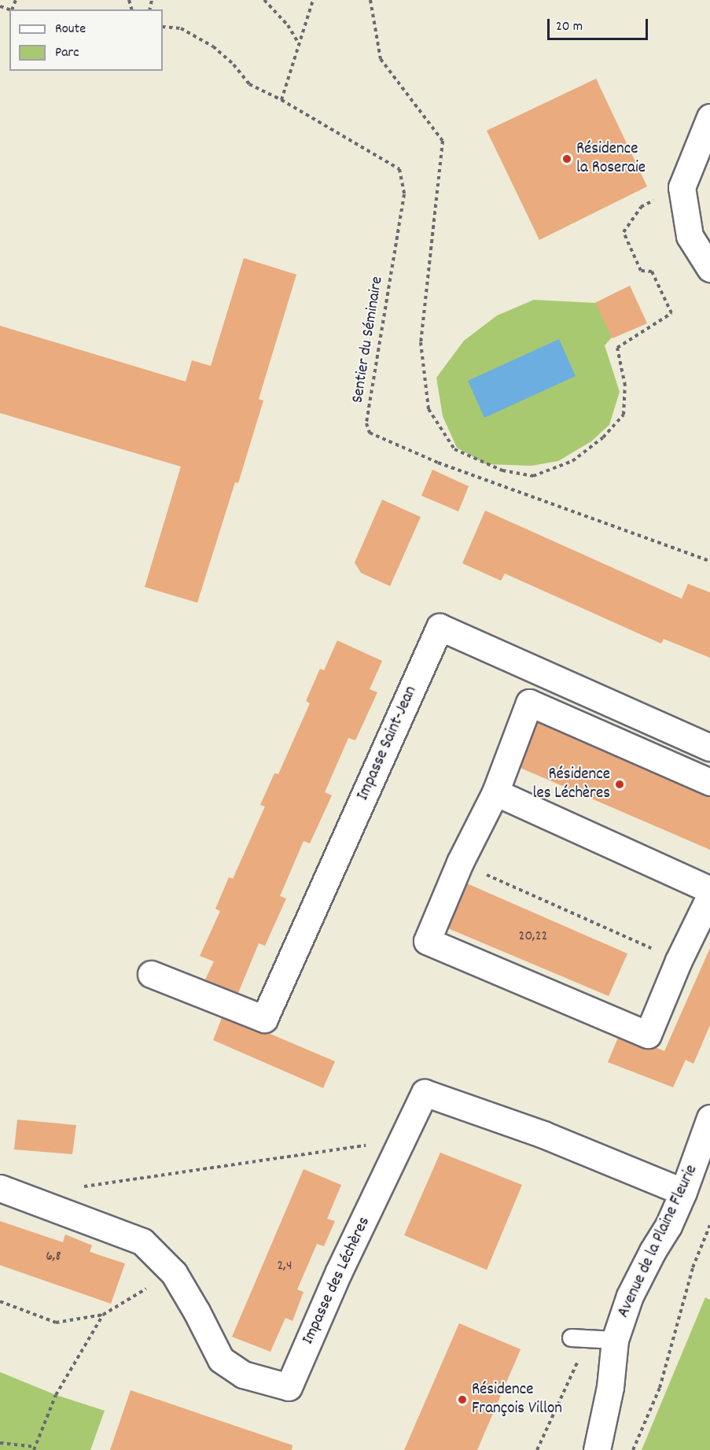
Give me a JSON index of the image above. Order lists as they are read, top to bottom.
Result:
{
  "streets": {
    "street": ["Impasse Saint-Jean", "Avenue de la Plaine Fleurie", "Impasse des Léchères"],
    "path": ["Sentier du Séminaire"]
  },
  "crossings": [
    ["Avenue de la Plaine Fleurie", "Impasse des Léchères"]
  ],
  "places": ["Résidence la Roseraie", "Résidence les Léchères", "Résidence François Villon"],
  "house_numbers": ["20,22", "6,8", "2,4"],
  "legend": ["Route", "Parc"],
  "scale_bar": "20 m"
}
